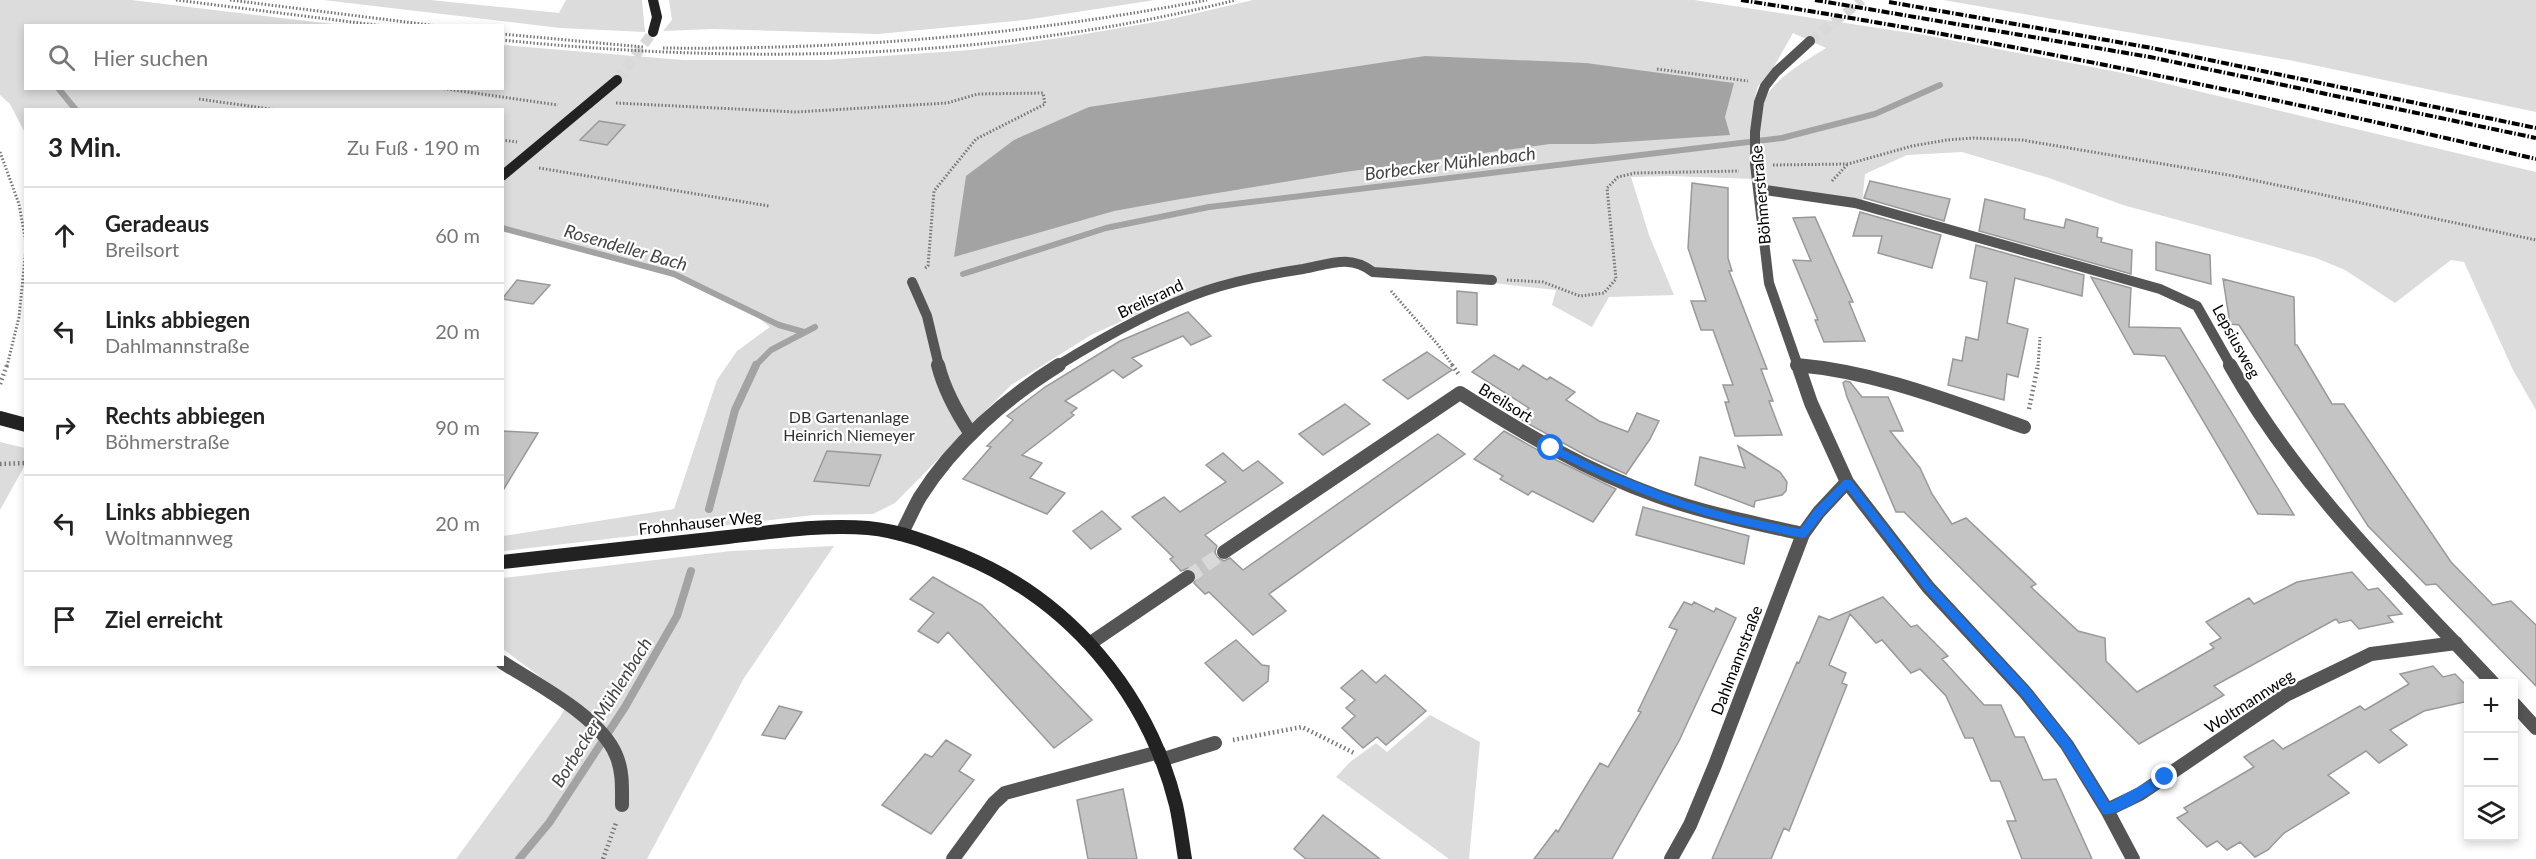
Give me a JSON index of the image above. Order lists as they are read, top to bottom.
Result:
{
  "streets": {
    "main road": ["Frohnhauser Weg"],
    "street": [
      "Böhmerstraße",
      "Breilsrand",
      "Lepsiusweg",
      "Breilsort",
      "Dahlmannstraße",
      "Woltmannweg"
    ]
  },
  "crossings": [
    ["Böhmerstraße", "Lepsiusweg"],
    ["Böhmerstraße", "Dahlmannstraße"],
    ["Böhmerstraße", "Woltmannweg"],
    ["Breilsrand", "Frohnhauser Weg"],
    ["Lepsiusweg", "Woltmannweg"],
    ["Breilsort", "Dahlmannstraße"]
  ],
  "water": ["Borbecker Mühlenbach", "Rosendeller Bach"],
  "parks": ["DB Gartenanlage Heinrich Niemeyer"],
  "page": {
    "search": "Hier suchen",
    "heading": ["3 Min.", "Zu Fuß · 190 m"],
    "list": [
      ["Geradeaus", "Breilsort", "60 m"],
      ["Links abbiegen", "Dahlmannstraße", "20 m"],
      ["Rechts abbiegen", "Böhmerstraße", "90 m"],
      ["Links abbiegen", "Woltmannweg", "20 m"],
      "Ziel erreicht"
    ],
    "map_buttons": ["+", "−"]
  }
}
